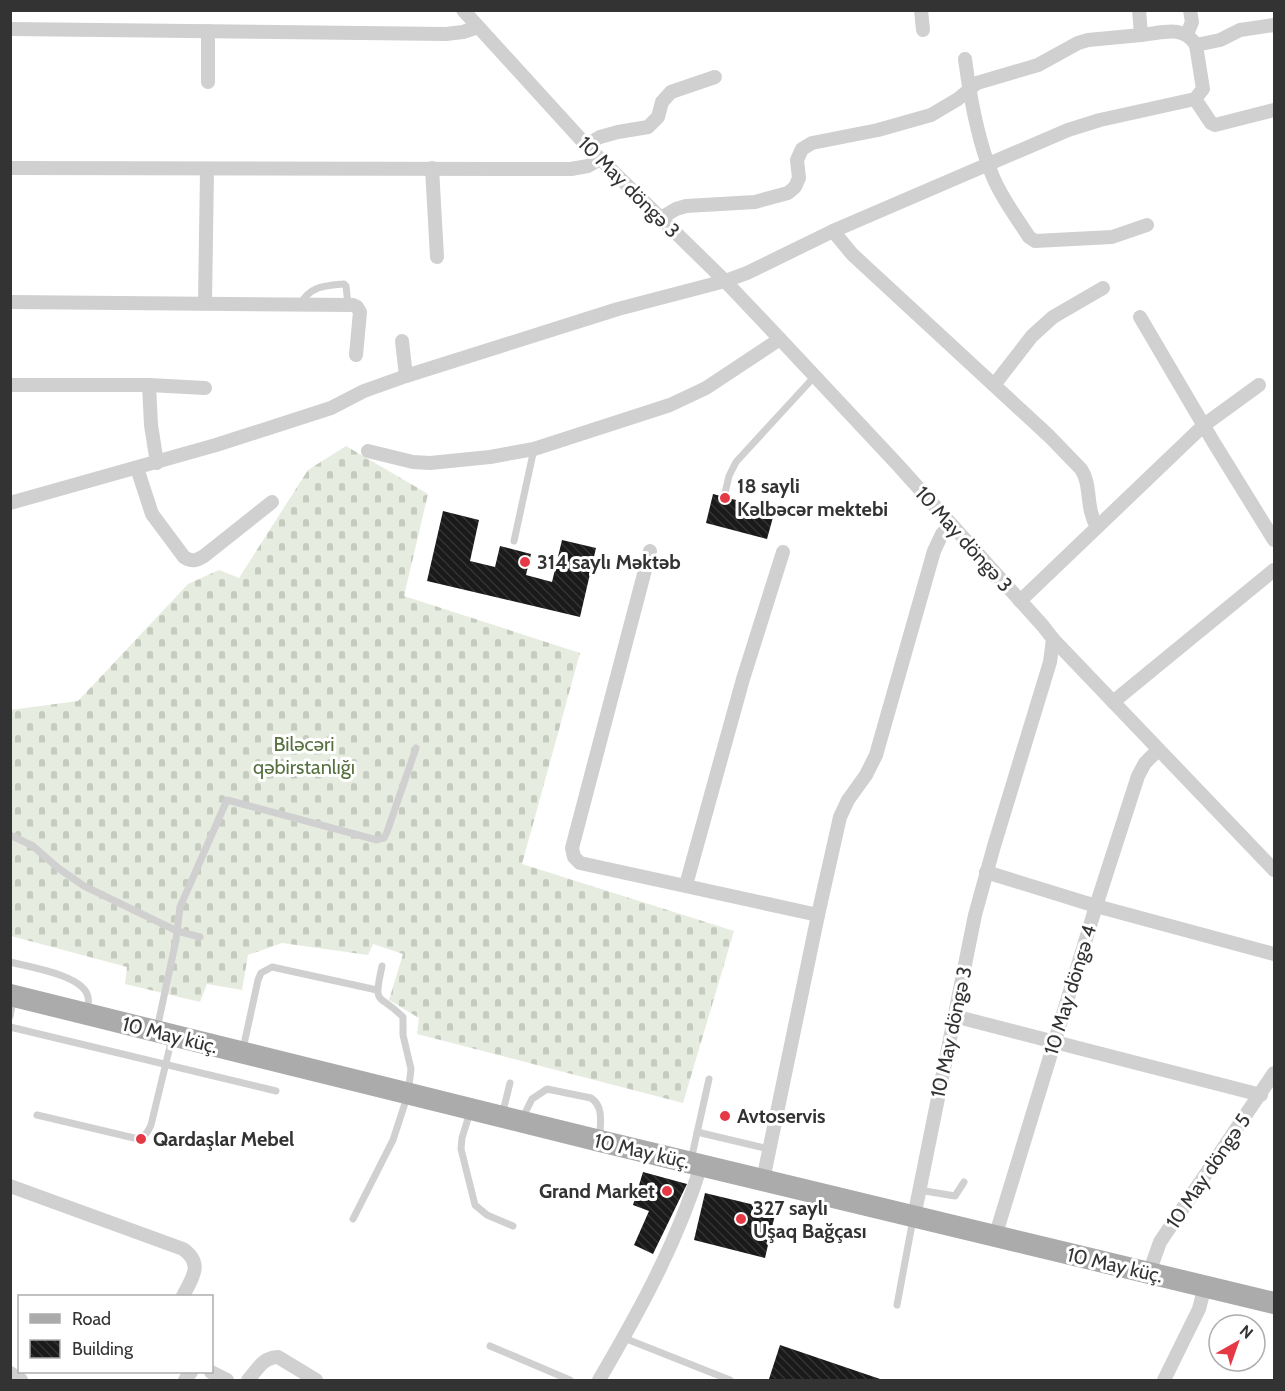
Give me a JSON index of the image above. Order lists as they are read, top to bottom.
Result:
{
  "streets": {
    "main road": ["10 May küç."],
    "street": ["10 May döngə 3", "10 May döngə 4", "10 May döngə 5"]
  },
  "crossings": [
    ["10 May döngə 3", "10 May küç."],
    ["10 May döngə 4", "10 May küç."],
    ["10 May küç.", "10 May döngə 5"]
  ],
  "parks": ["Biləcəri qəbirstanlığı"],
  "places": [
    "18 sayli Kəlbəcər mektebi",
    "314 saylı Məktəb",
    "Avtoservis",
    "Qardaşlar Mebel",
    "Grand Market",
    "327 saylı Uşaq Bağçası"
  ],
  "legend": ["Road", "Building"],
  "north": "top right"
}
